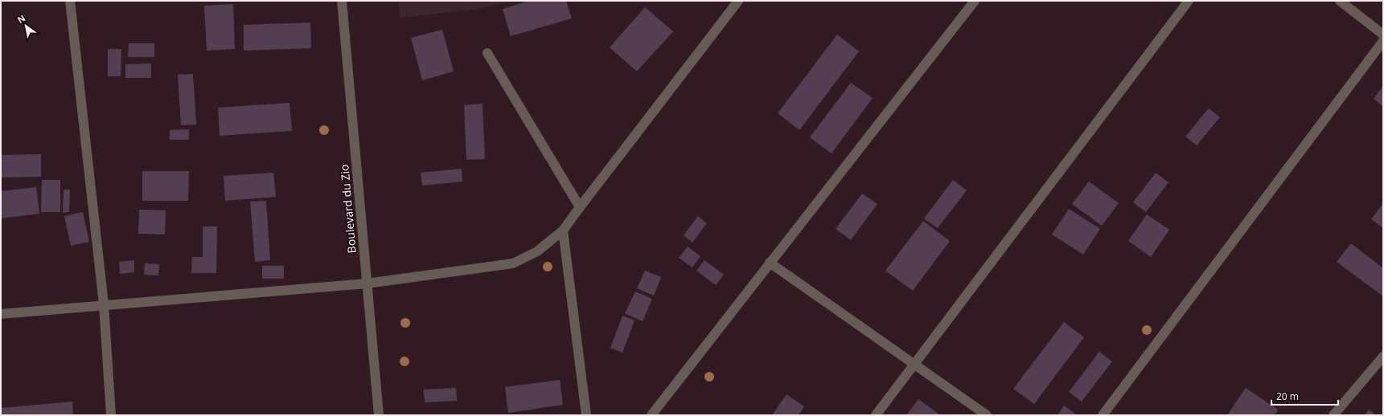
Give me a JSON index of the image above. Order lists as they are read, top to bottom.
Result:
{
  "streets": {
    "street": ["Boulevard du Zio"]
  },
  "scale_bar": "20 m",
  "north": "top left"
}
